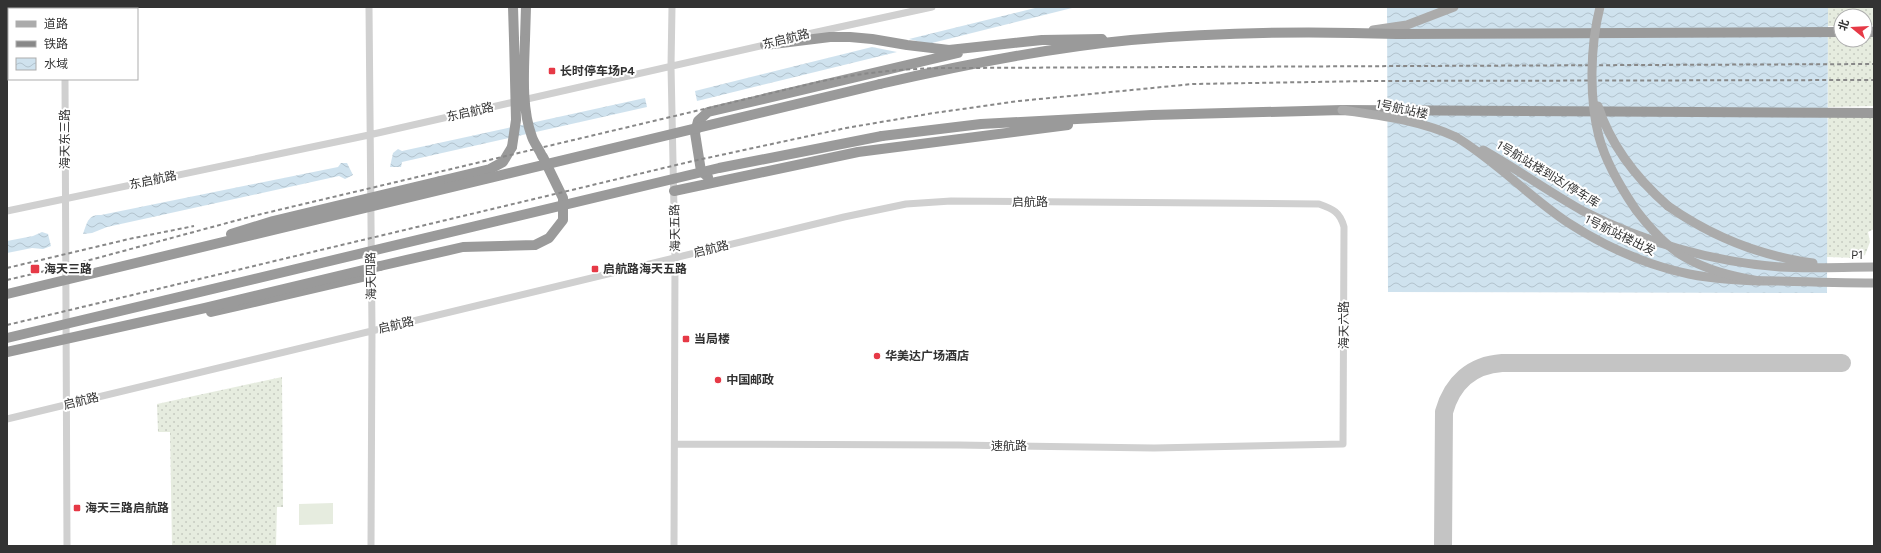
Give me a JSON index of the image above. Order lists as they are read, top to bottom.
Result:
{
  "streets": {
    "main road": [
      "1号航站楼",
      "1号航站楼到达/停车库",
      "1号航站楼出发",
      "P1"
    ],
    "street": [
      "东启航路",
      "海天东三路",
      "启航路",
      "海天五路",
      "海天四路",
      "海天六路",
      "速航路"
    ]
  },
  "crossings": [
    ["东启航路", "海天东三路"],
    ["东启航路", "海天五路"],
    ["东启航路", "海天四路"],
    ["1号航站楼", "1号航站楼到达/停车库"],
    ["1号航站楼", "1号航站楼出发"],
    ["1号航站楼到达/停车库", "1号航站楼出发"],
    ["1号航站楼到达/停车库", "P1"],
    ["启航路", "海天五路"],
    ["启航路", "海天四路"],
    ["启航路", "海天六路"],
    ["海天五路", "速航路"],
    ["海天六路", "速航路"]
  ],
  "places": {
    "transit": [
      "长时停车场P4",
      "海天三路",
      "启航路海天五路",
      "当局楼",
      "海天三路启航路"
    ],
    "other": ["华美达广场酒店", "中国邮政"]
  },
  "legend": ["道路", "铁路", "水域"],
  "north": "left"
}
